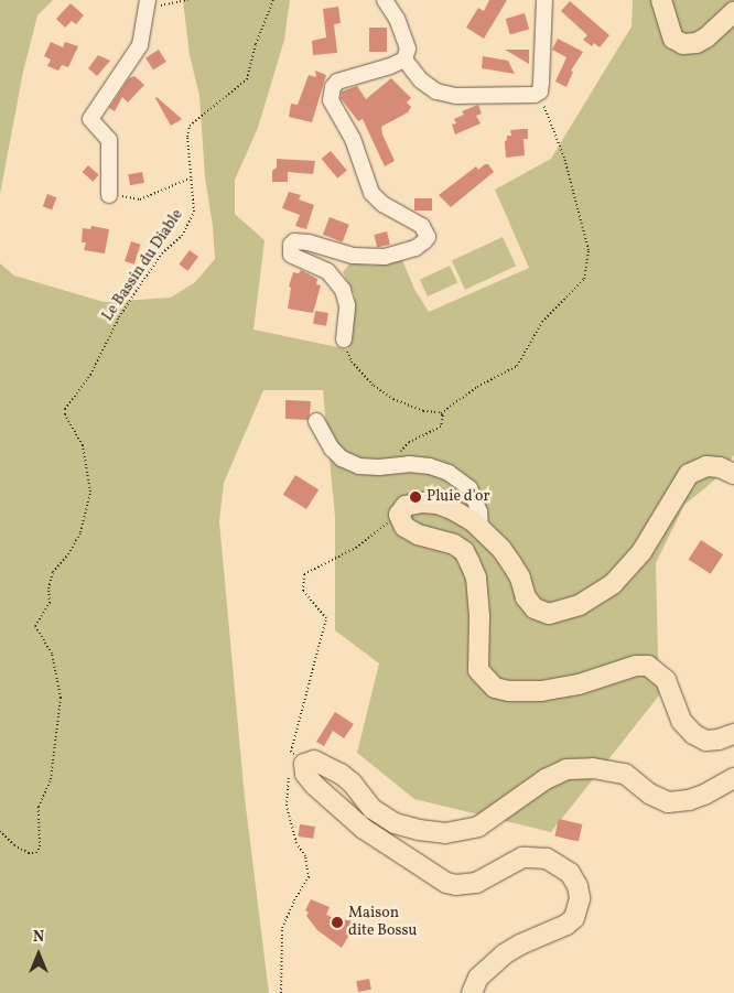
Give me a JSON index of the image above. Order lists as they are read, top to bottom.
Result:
{
  "streets": {
    "path": ["Le Bassin du Diable"]
  },
  "places": ["Pluie d'or", "Maison dite Bossu"],
  "north": "top"
}
